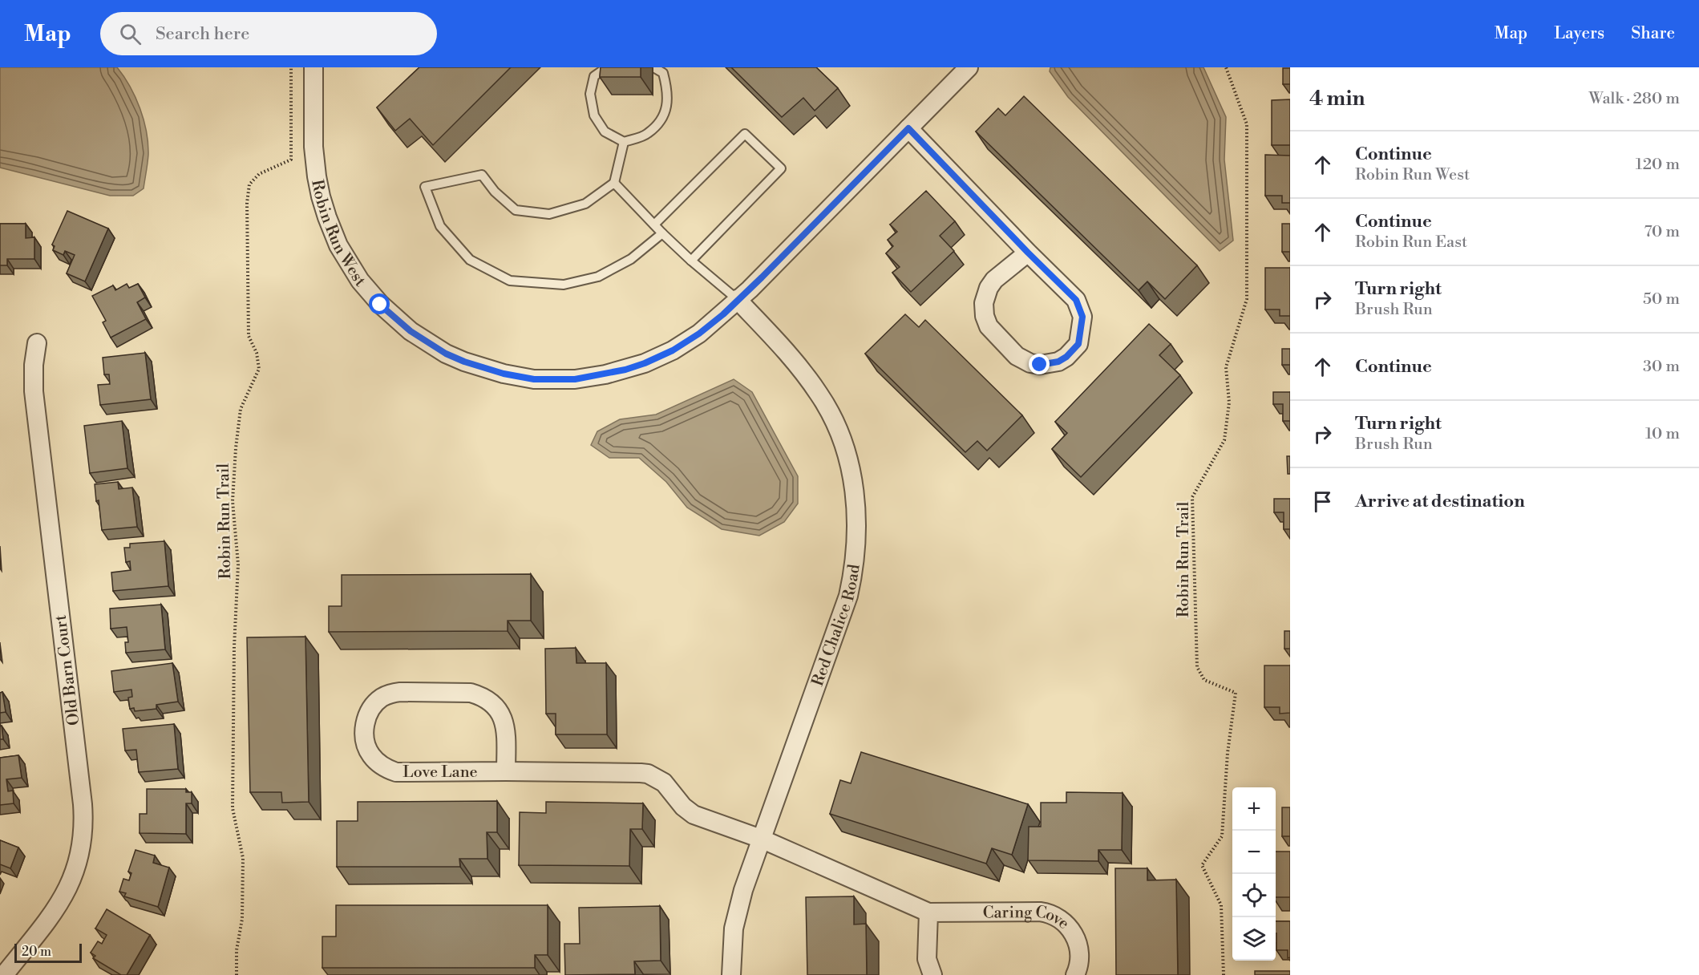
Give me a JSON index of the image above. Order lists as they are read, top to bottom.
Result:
{
  "streets": {
    "street": [
      "Robin Run West",
      "Red Chalice Road",
      "Old Barn Court",
      "Love Lane",
      "Caring Cove"
    ],
    "path": ["Robin Run Trail"]
  },
  "crossings": [
    ["Robin Run West", "Red Chalice Road"],
    ["Red Chalice Road", "Love Lane"],
    ["Red Chalice Road", "Caring Cove"],
    ["Love Lane", "Caring Cove"]
  ],
  "scale_bar": "20 m",
  "page": {
    "header": "Map",
    "search": "Search here",
    "nav": ["Map", "Layers", "Share"],
    "heading": ["4 min", "Walk · 280 m"],
    "list": [
      ["Continue", "Robin Run West", "120 m"],
      ["Continue", "Robin Run East", "70 m"],
      ["Turn right", "Brush Run", "50 m"],
      ["Continue", "30 m"],
      ["Turn right", "Brush Run", "10 m"],
      "Arrive at destination"
    ],
    "map_buttons": ["+", "−"],
    "scale": "20 m"
  }
}
